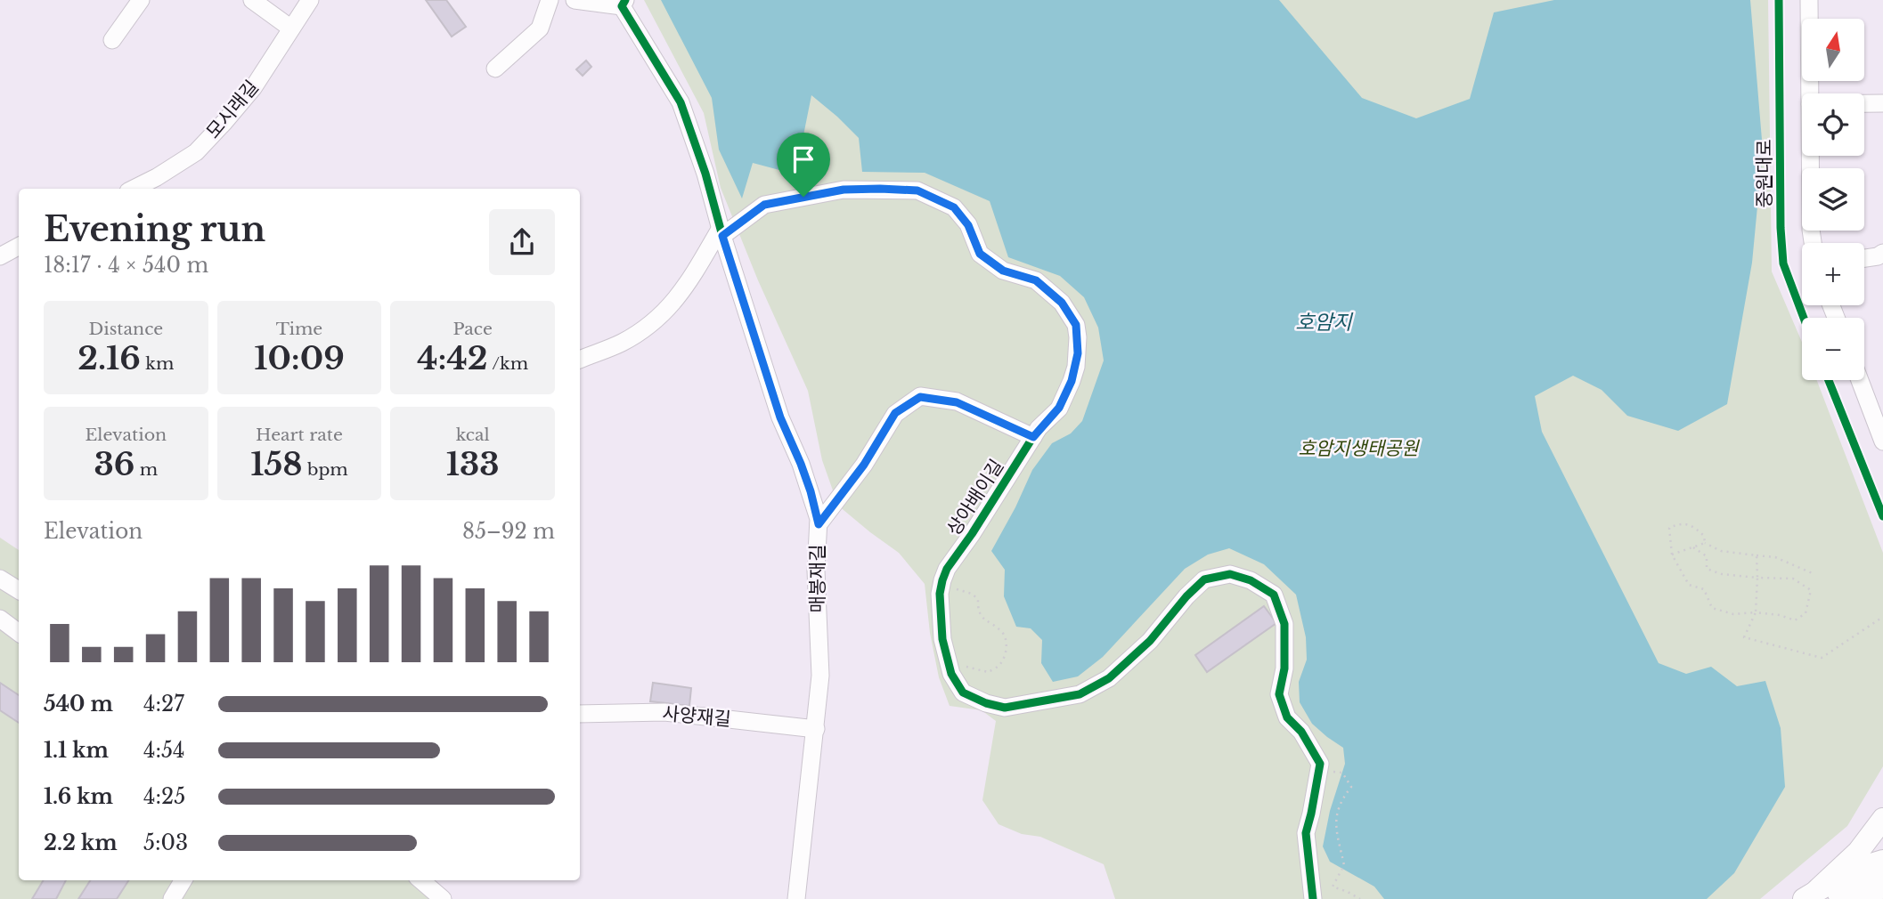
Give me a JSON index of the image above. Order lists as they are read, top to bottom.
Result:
{
  "streets": {
    "street": [
      "모시래길",
      "상아배이길",
      "매봉재길",
      "사양재길"
    ],
    "cycle path": ["중원대로"]
  },
  "crossings": [
    ["상아배이길", "매봉재길"],
    ["매봉재길", "사양재길"]
  ],
  "water": ["호암지"],
  "parks": ["호암지생태공원"],
  "north": "top",
  "page": {
    "map_buttons": ["+", "−"],
    "heading": ["Evening run", "18:17 · 4 × 540 m"],
    "stats": [
      ["Distance", "2.16 km"],
      ["Time", "10:09"],
      ["Pace", "4:42 /km"],
      ["Elevation", "36 m"],
      ["Heart rate", "158 bpm"],
      ["kcal", "133"]
    ],
    "chart": ["Elevation", "85–92 m"],
    "list": [
      {
        "name": "540 m",
        "note": "4:27"
      },
      {
        "name": "1.1 km",
        "note": "4:54"
      },
      {
        "name": "1.6 km",
        "note": "4:25"
      },
      {
        "name": "2.2 km",
        "note": "5:03"
      }
    ]
  }
}
